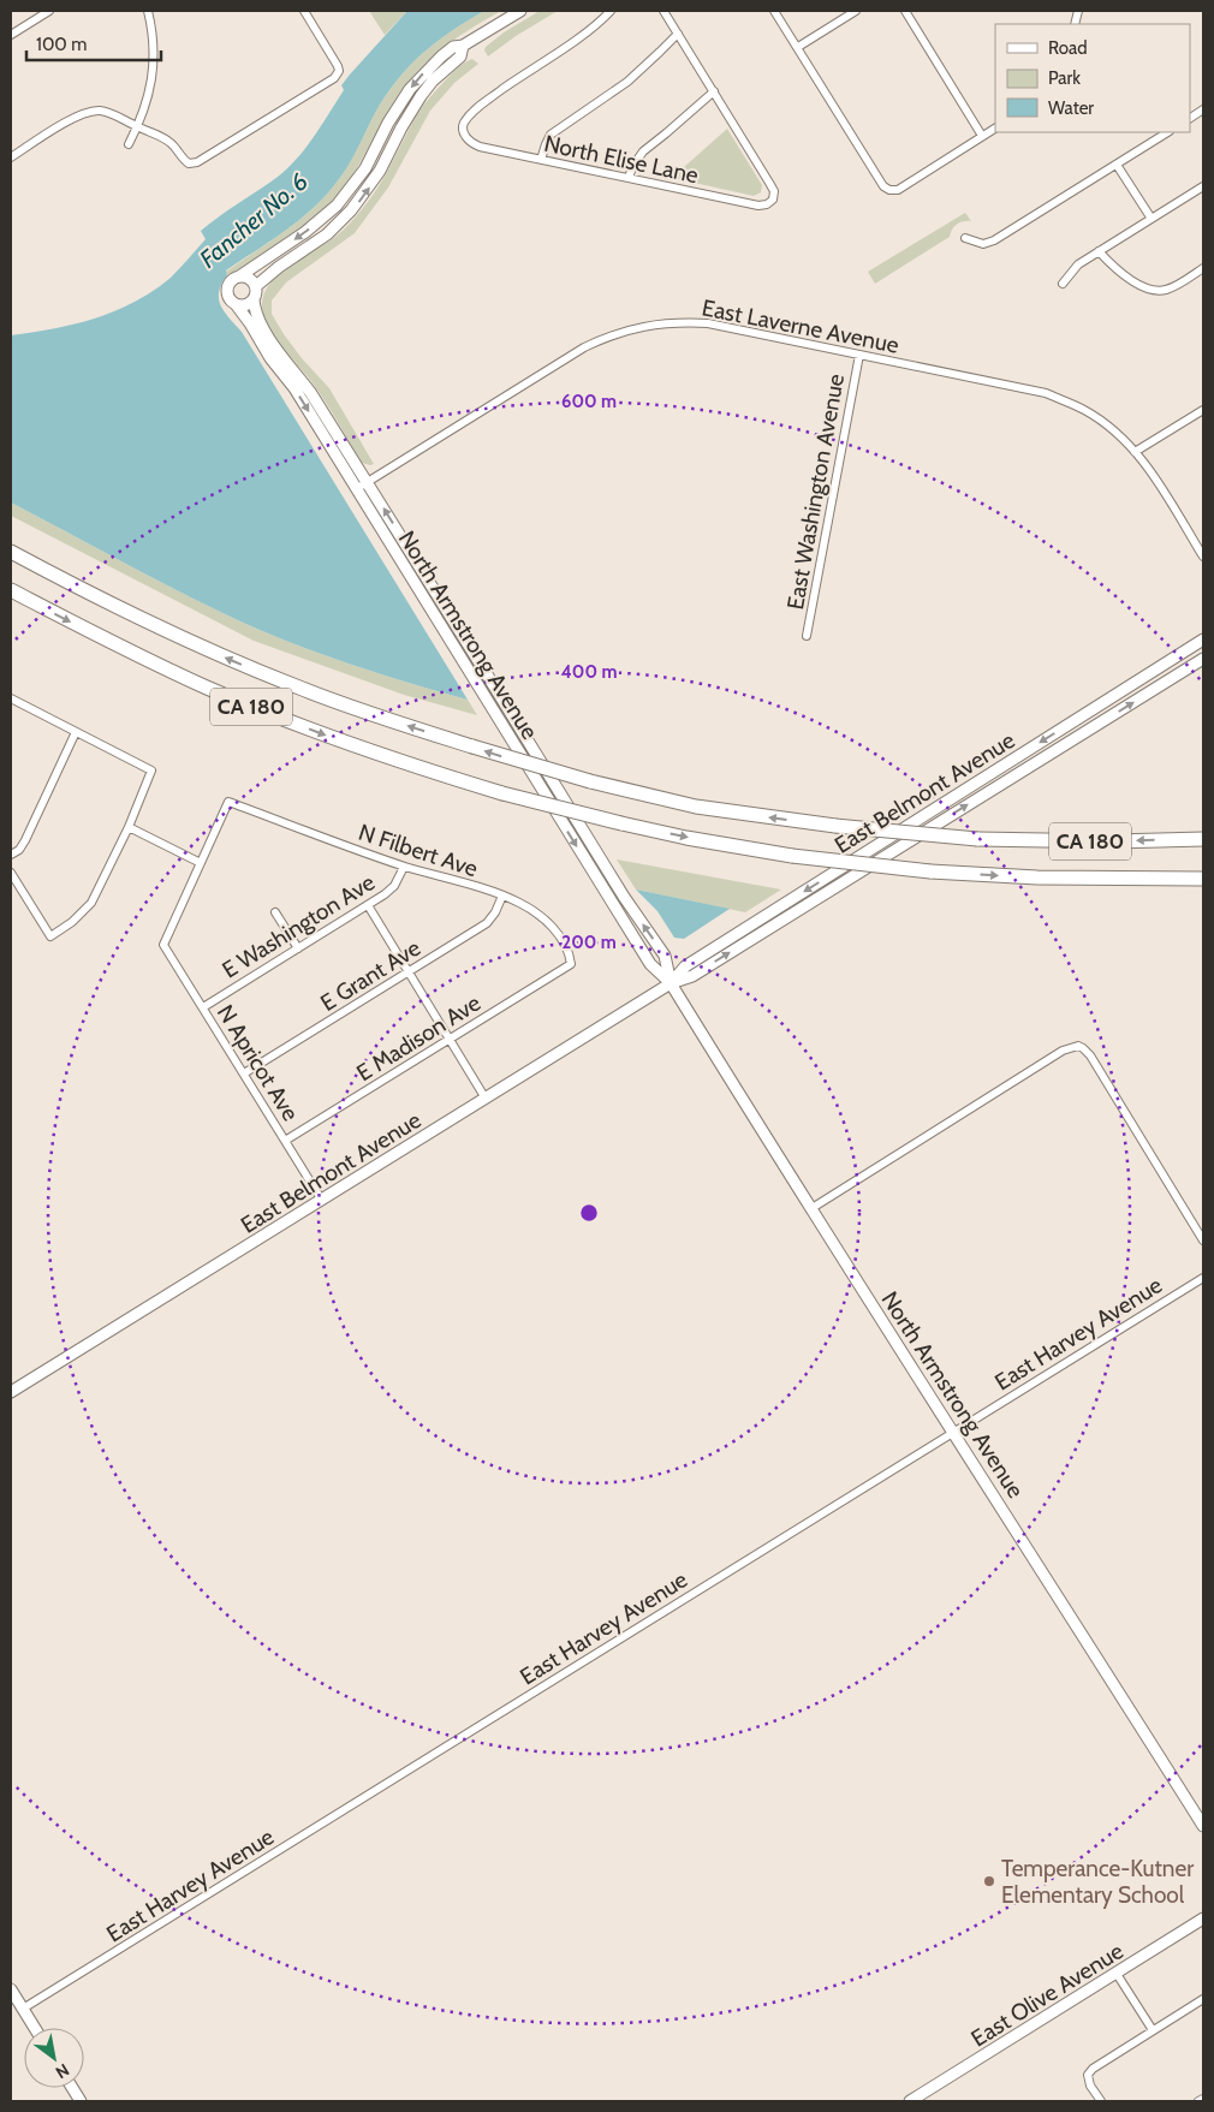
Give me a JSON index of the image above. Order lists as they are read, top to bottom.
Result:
{
  "streets": {
    "highway": ["CA 180"],
    "street": [
      "North Elise Lane",
      "East Laverne Avenue",
      "East Washington Avenue",
      "North Armstrong Avenue",
      "East Belmont Avenue",
      "N Filbert Ave",
      "E Washington Ave",
      "E Grant Ave",
      "E Madison Ave",
      "N Apricot Ave",
      "East Harvey Avenue",
      "East Olive Avenue"
    ]
  },
  "crossings": [
    ["East Laverne Avenue", "East Washington Avenue"],
    ["East Laverne Avenue", "North Armstrong Avenue"],
    ["North Armstrong Avenue", "East Belmont Avenue"],
    ["North Armstrong Avenue", "East Harvey Avenue"],
    ["East Belmont Avenue", "N Apricot Ave"],
    ["N Filbert Ave", "E Washington Ave"],
    ["N Filbert Ave", "E Grant Ave"],
    ["N Filbert Ave", "E Madison Ave"],
    ["N Filbert Ave", "N Apricot Ave"],
    ["E Washington Ave", "N Apricot Ave"],
    ["E Grant Ave", "N Apricot Ave"],
    ["E Madison Ave", "N Apricot Ave"]
  ],
  "water": ["Fancher No. 6"],
  "places": ["Temperance-Kutner Elementary School"],
  "legend": ["Road", "Park", "Water"],
  "scale_bar": "100 m",
  "north": "bottom right",
  "rings": ["600 m", "400 m", "200 m"]
}
